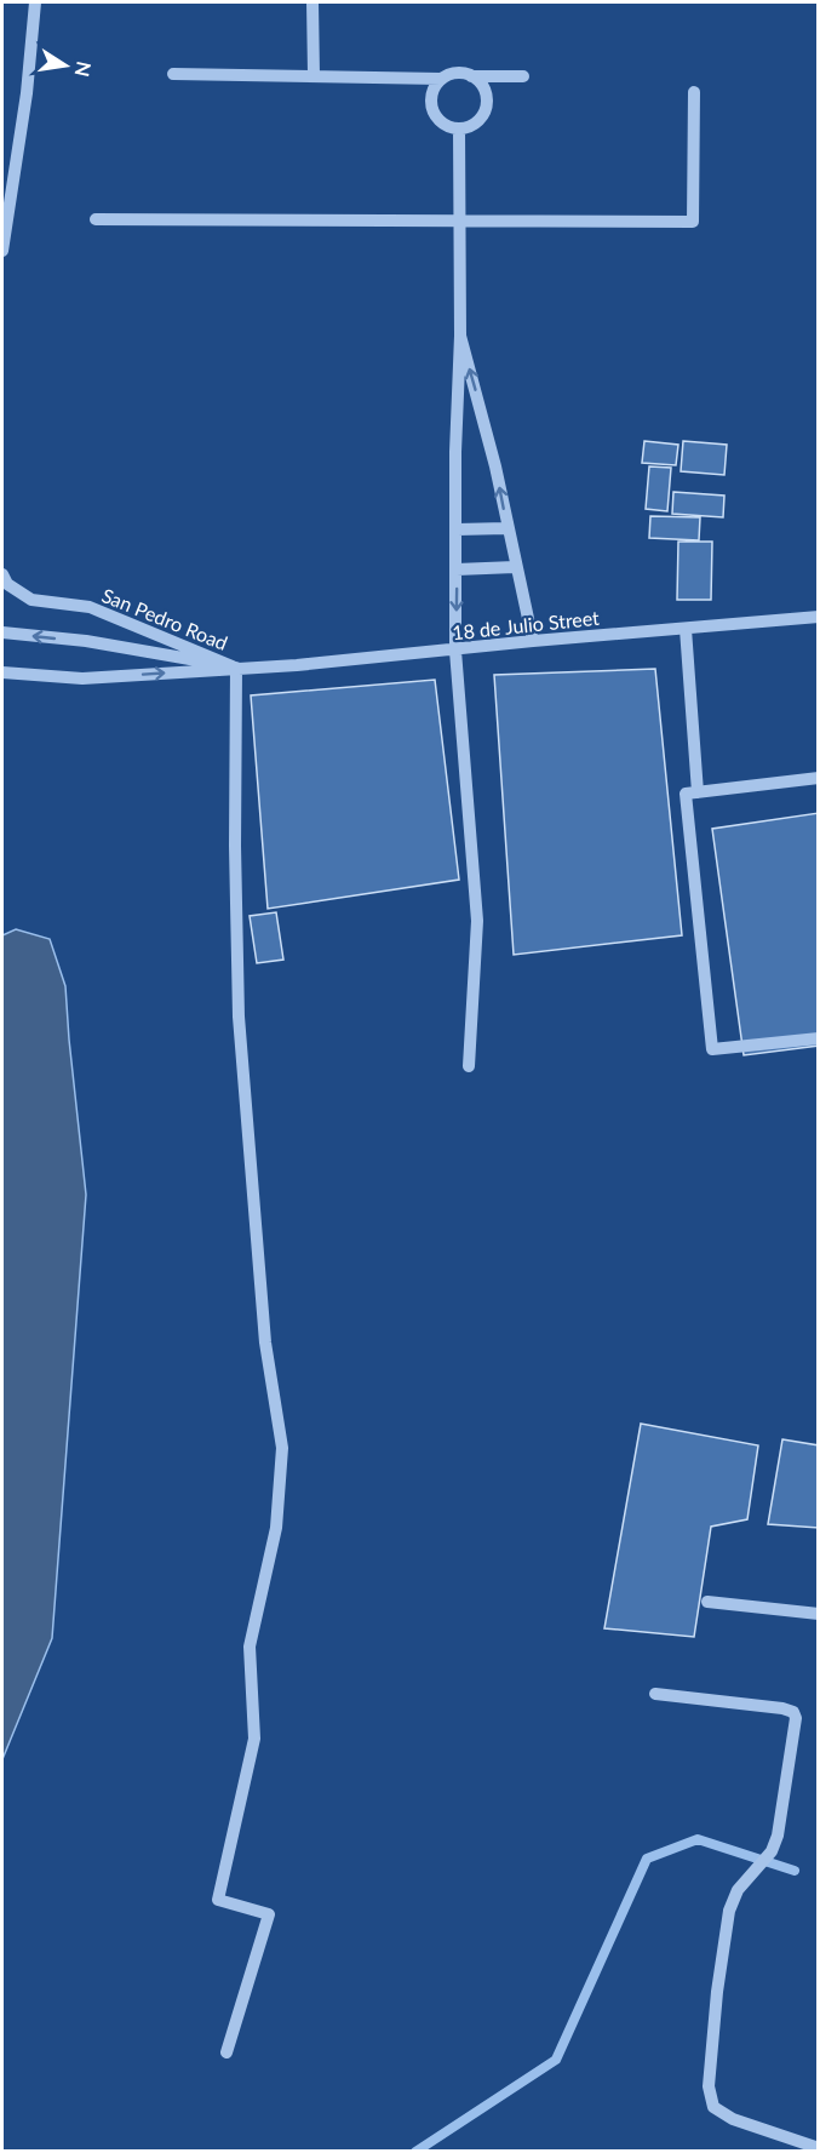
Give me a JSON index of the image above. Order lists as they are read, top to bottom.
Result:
{
  "streets": {
    "street": ["San Pedro Road", "18 de Julio Street"]
  },
  "crossings": [
    ["San Pedro Road", "18 de Julio Street"]
  ],
  "north": "right"
}
